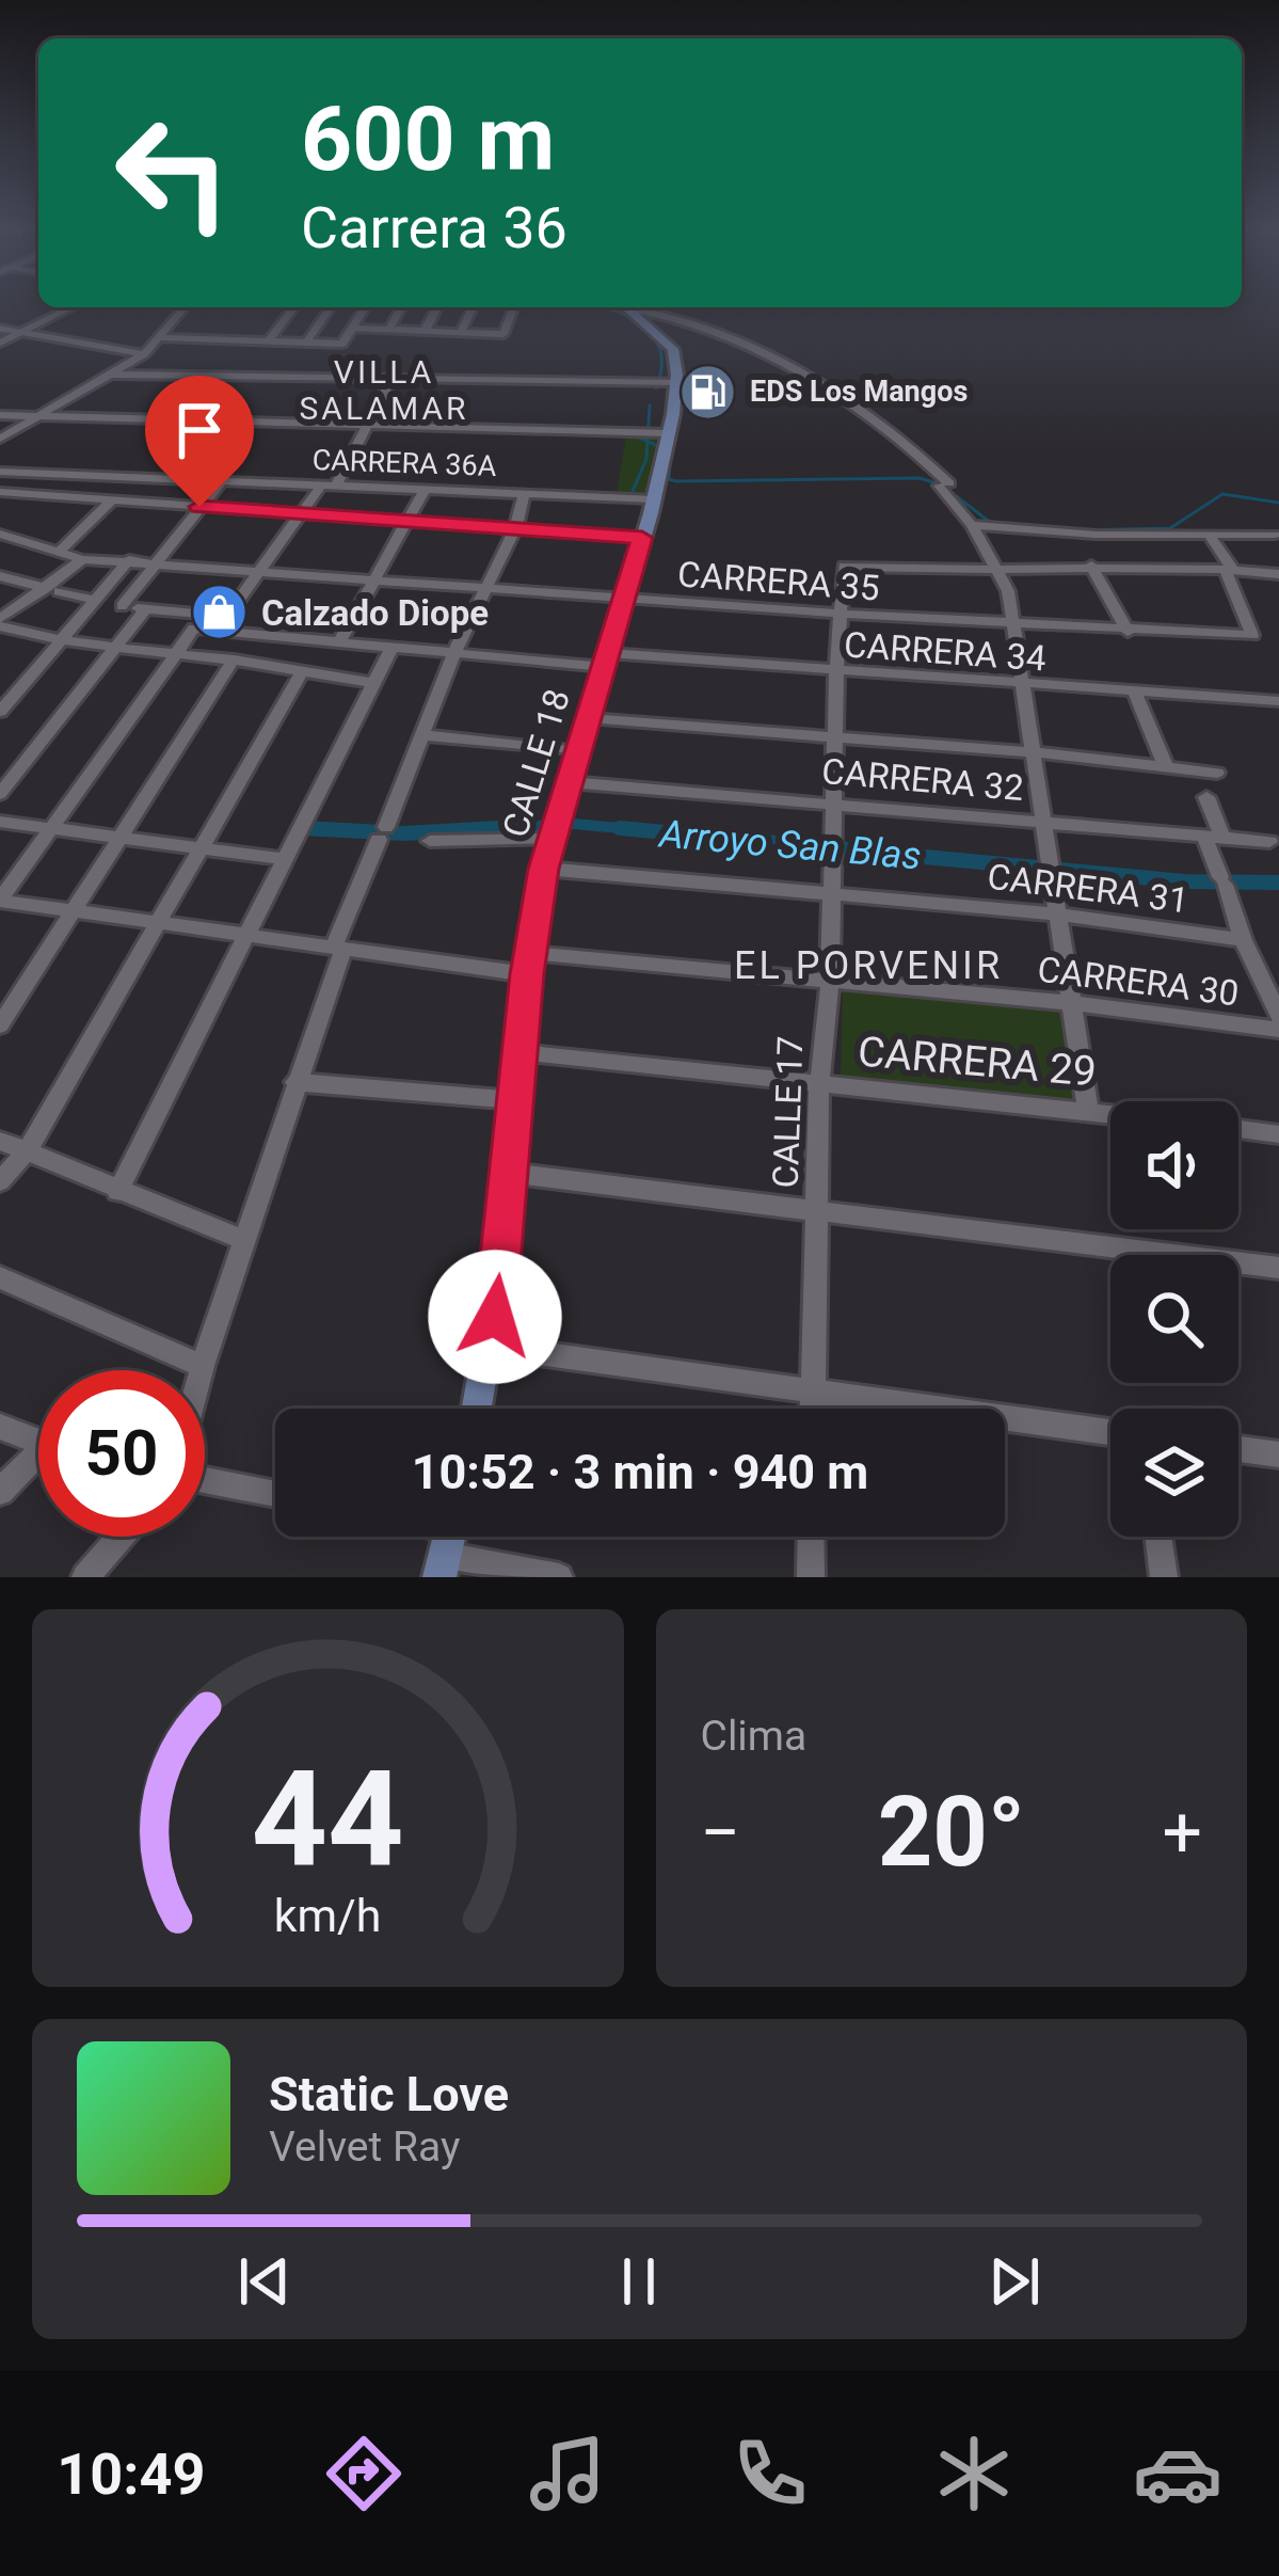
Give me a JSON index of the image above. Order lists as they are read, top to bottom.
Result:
{
  "streets": {
    "main road": ["CALLE 18"],
    "street": [
      "CARRERA 36A",
      "CARRERA 35",
      "CARRERA 34",
      "CARRERA 32",
      "CARRERA 31",
      "CARRERA 30",
      "CARRERA 29",
      "CALLE 17"
    ]
  },
  "crossings": [
    ["CARRERA 36A", "CALLE 18"],
    ["CARRERA 35", "CALLE 18"],
    ["CARRERA 35", "CALLE 17"],
    ["CARRERA 34", "CALLE 18"],
    ["CARRERA 34", "CALLE 17"],
    ["CALLE 18", "CARRERA 32"],
    ["CALLE 18", "CARRERA 31"],
    ["CALLE 18", "CARRERA 30"],
    ["CALLE 18", "CARRERA 29"],
    ["CARRERA 32", "CALLE 17"],
    ["CARRERA 31", "CALLE 17"],
    ["CARRERA 30", "CALLE 17"],
    ["CARRERA 29", "CALLE 17"]
  ],
  "districts": ["VILLA SALAMAR", "EL PORVENIR"],
  "water": ["Arroyo San Blas"],
  "places": {
    "fuel station": ["EDS Los Mangos"],
    "shop": ["Calzado Diope"]
  },
  "page": {
    "turn": ["600 m", "Carrera 36"],
    "limit": "50",
    "trip": "10:52 · 3 min · 940 m",
    "tile": "Clima",
    "heat": ["−", "20°", "+"],
    "song": ["Static Love", "Velvet Ray"],
    "tabs": "10:49",
    "gauge": ["44", "km/h"]
  }
}
